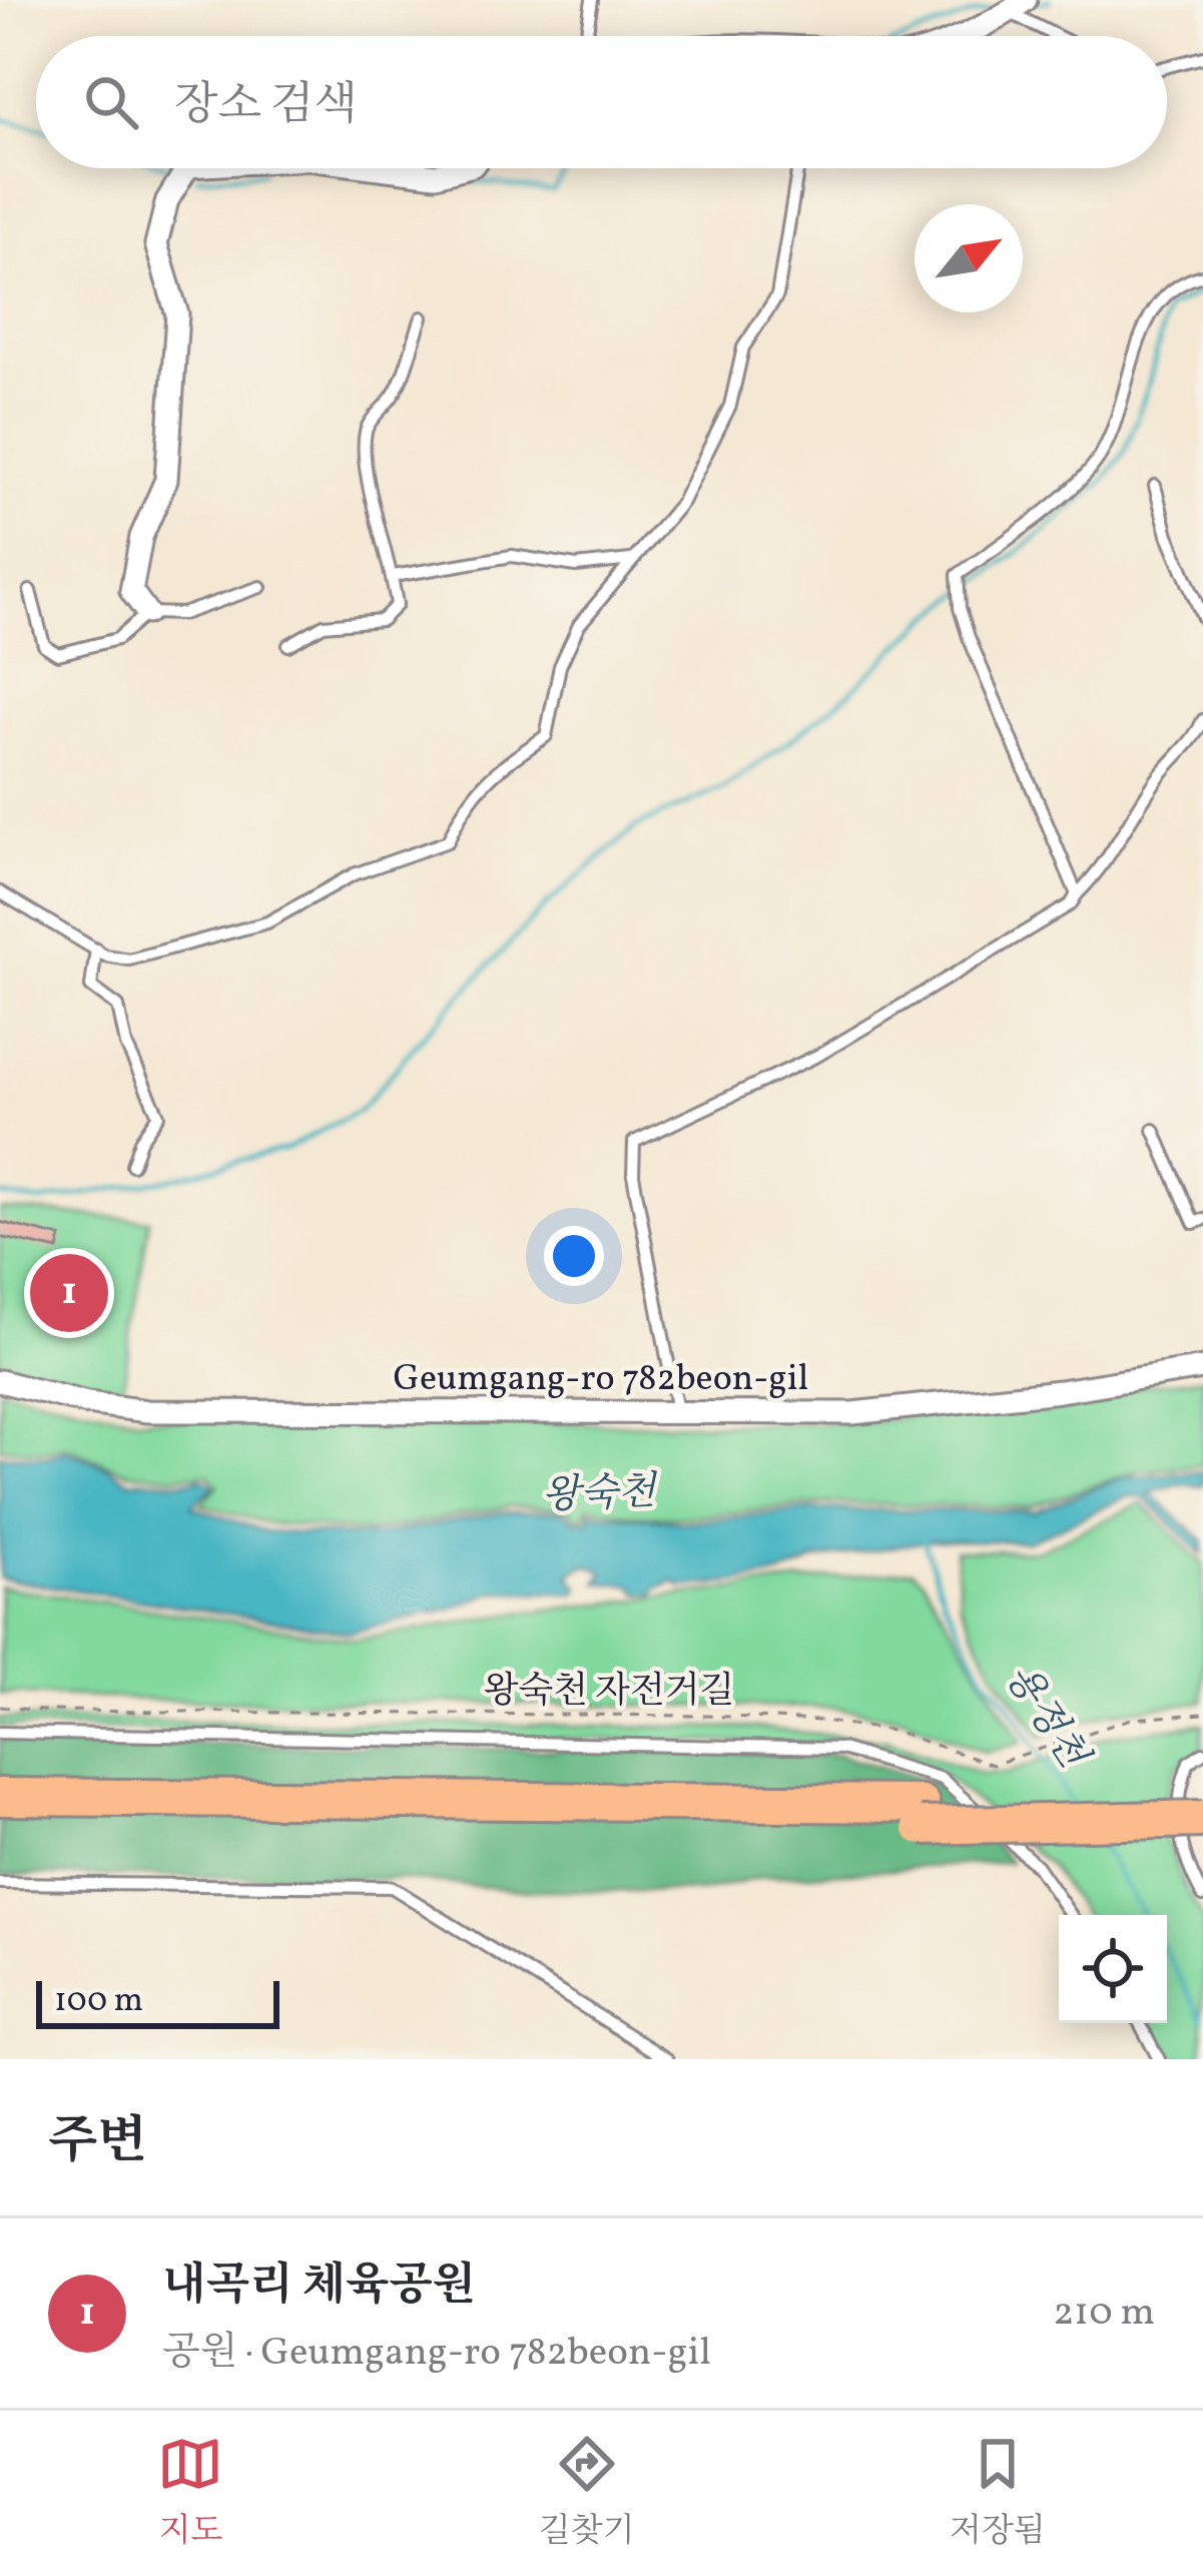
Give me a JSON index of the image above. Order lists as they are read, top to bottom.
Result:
{
  "streets": {
    "street": ["Geumgang-ro 782beon-gil"],
    "path": ["왕숙천 자전거길"]
  },
  "water": ["왕숙천", "용정천"],
  "scale_bar": "100 m",
  "north": "top right",
  "page": {
    "search": "장소 검색",
    "pins": "1",
    "scale": "100 m",
    "heading": "주변",
    "list": [
      {
        "mark": "1",
        "name": "내곡리 체육공원",
        "note": "공원 · Geumgang-ro 782beon-gil",
        "value": "210 m"
      }
    ],
    "nav": ["지도", "길찾기", "저장됨"]
  }
}
